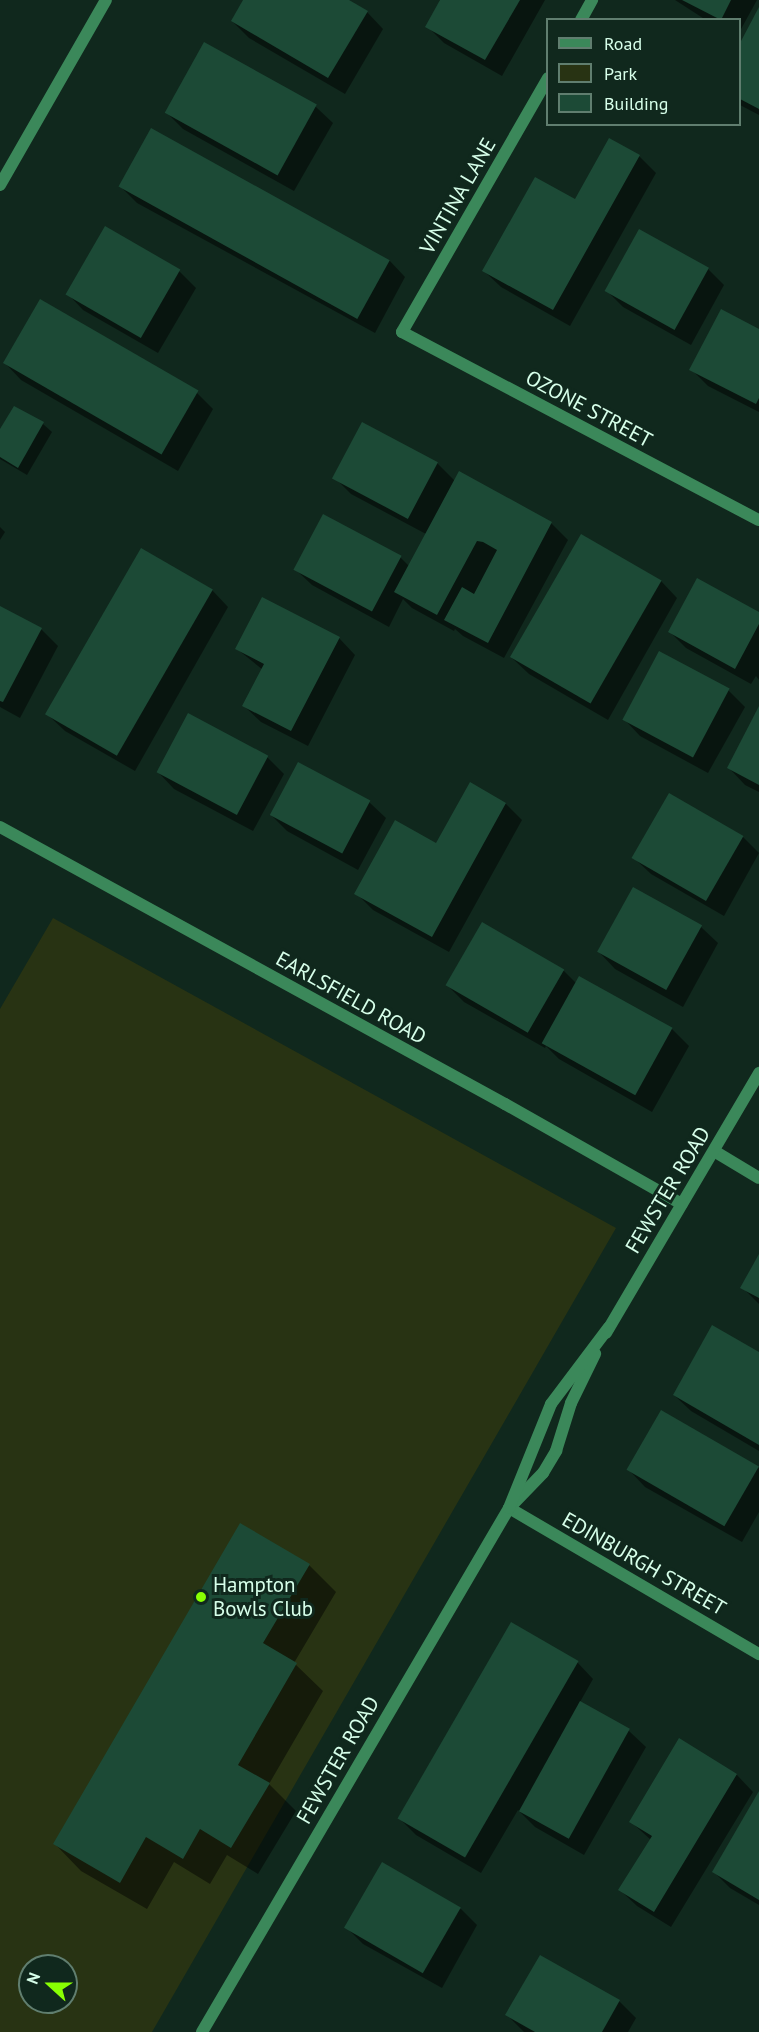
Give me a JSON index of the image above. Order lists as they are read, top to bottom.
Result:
{
  "streets": {
    "street": [
      "VINTINA LANE",
      "OZONE STREET",
      "EARLSFIELD ROAD",
      "FEWSTER ROAD",
      "EDINBURGH STREET"
    ]
  },
  "crossings": [
    ["VINTINA LANE", "OZONE STREET"],
    ["EARLSFIELD ROAD", "FEWSTER ROAD"],
    ["FEWSTER ROAD", "EDINBURGH STREET"]
  ],
  "places": ["Hampton Bowls Club"],
  "legend": ["Road", "Park", "Building"],
  "north": "left"
}
